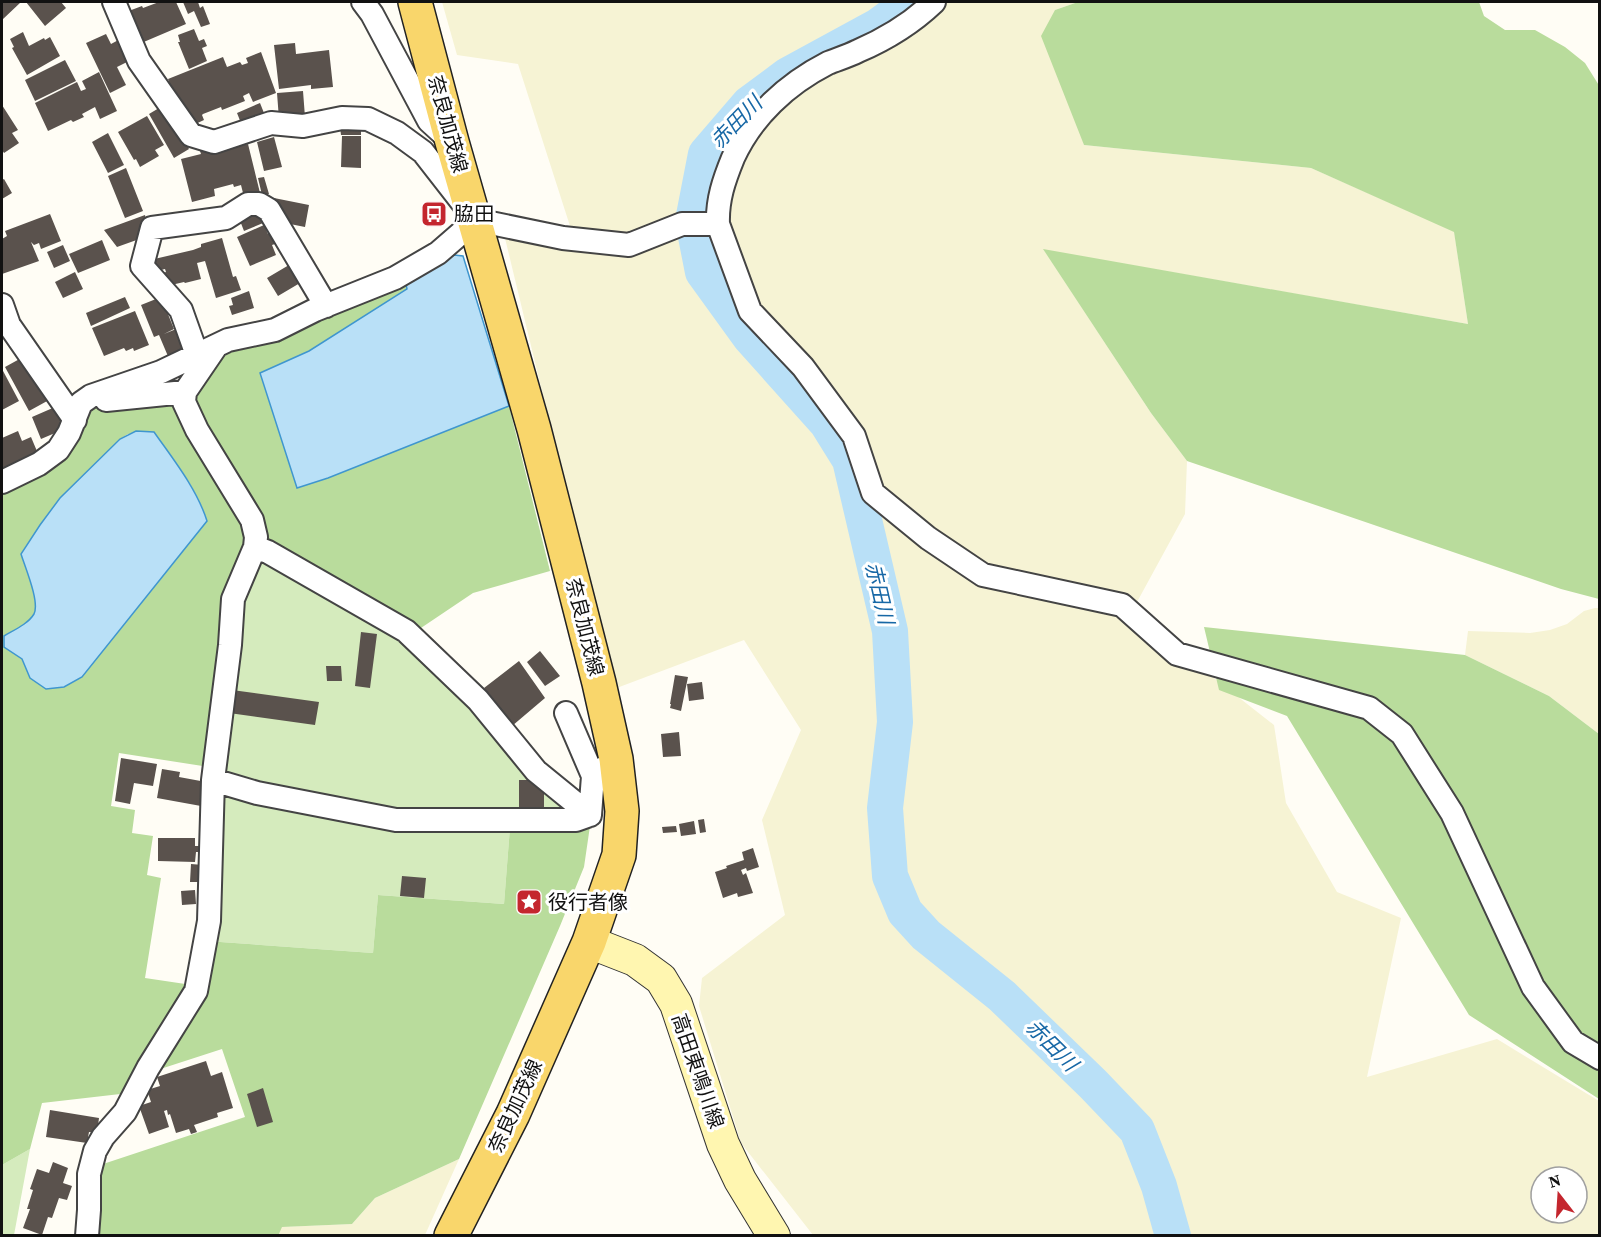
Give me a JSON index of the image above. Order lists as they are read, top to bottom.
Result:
{
  "streets": {
    "main road": ["奈良加茂線", "高田東鳴川線"]
  },
  "crossings": [
    ["奈良加茂線", "高田東鳴川線"]
  ],
  "water": ["赤田川"],
  "places": {
    "bus stop": ["脇田"],
    "place": ["役行者像"]
  },
  "north": "top"
}
